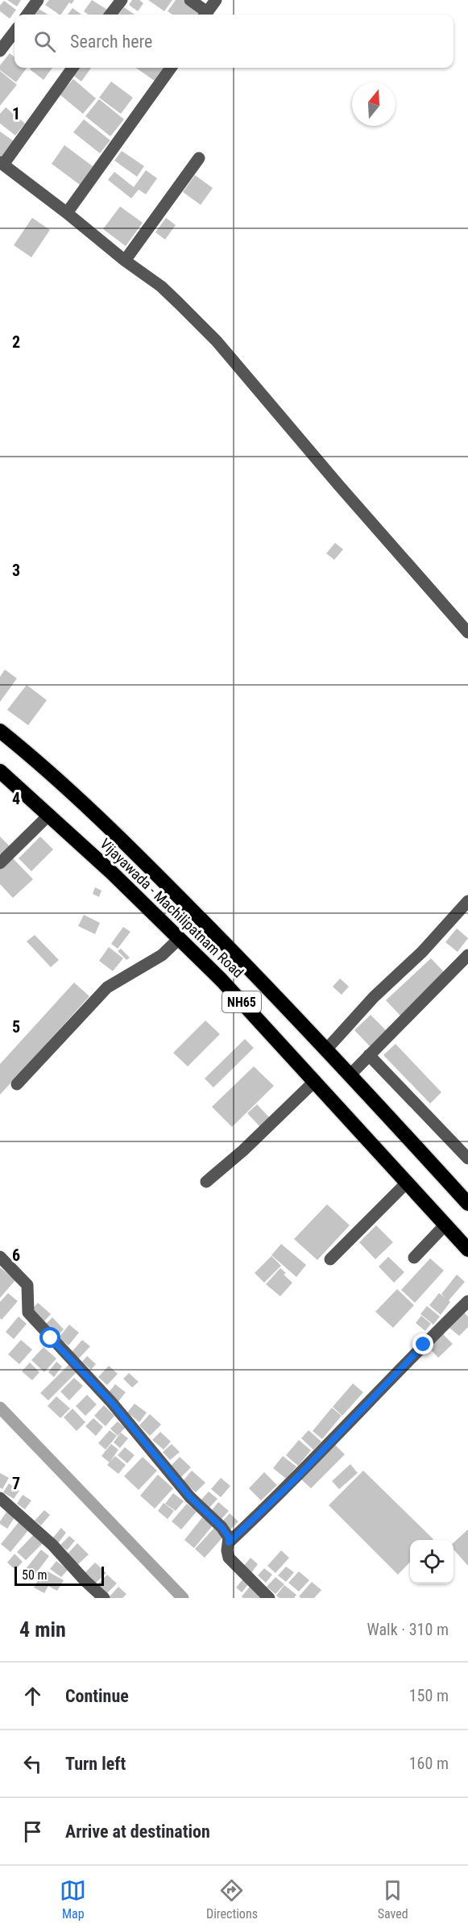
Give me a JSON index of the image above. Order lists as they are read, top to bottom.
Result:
{
  "streets": {
    "highway": ["Vijayawada - Machilipatnam Road", "NH65"]
  },
  "scale_bar": "50 m",
  "north": "top",
  "page": {
    "search": "Search here",
    "scale": "50 m",
    "heading": ["4 min", "Walk · 310 m"],
    "list": [
      ["Continue", "150 m"],
      ["Turn left", "160 m"],
      "Arrive at destination"
    ],
    "nav": ["Map", "Directions", "Saved"]
  },
  "grid": {
    "rows": [
      "1",
      "2",
      "3",
      "4",
      "5",
      "6",
      "7"
    ]
  }
}
